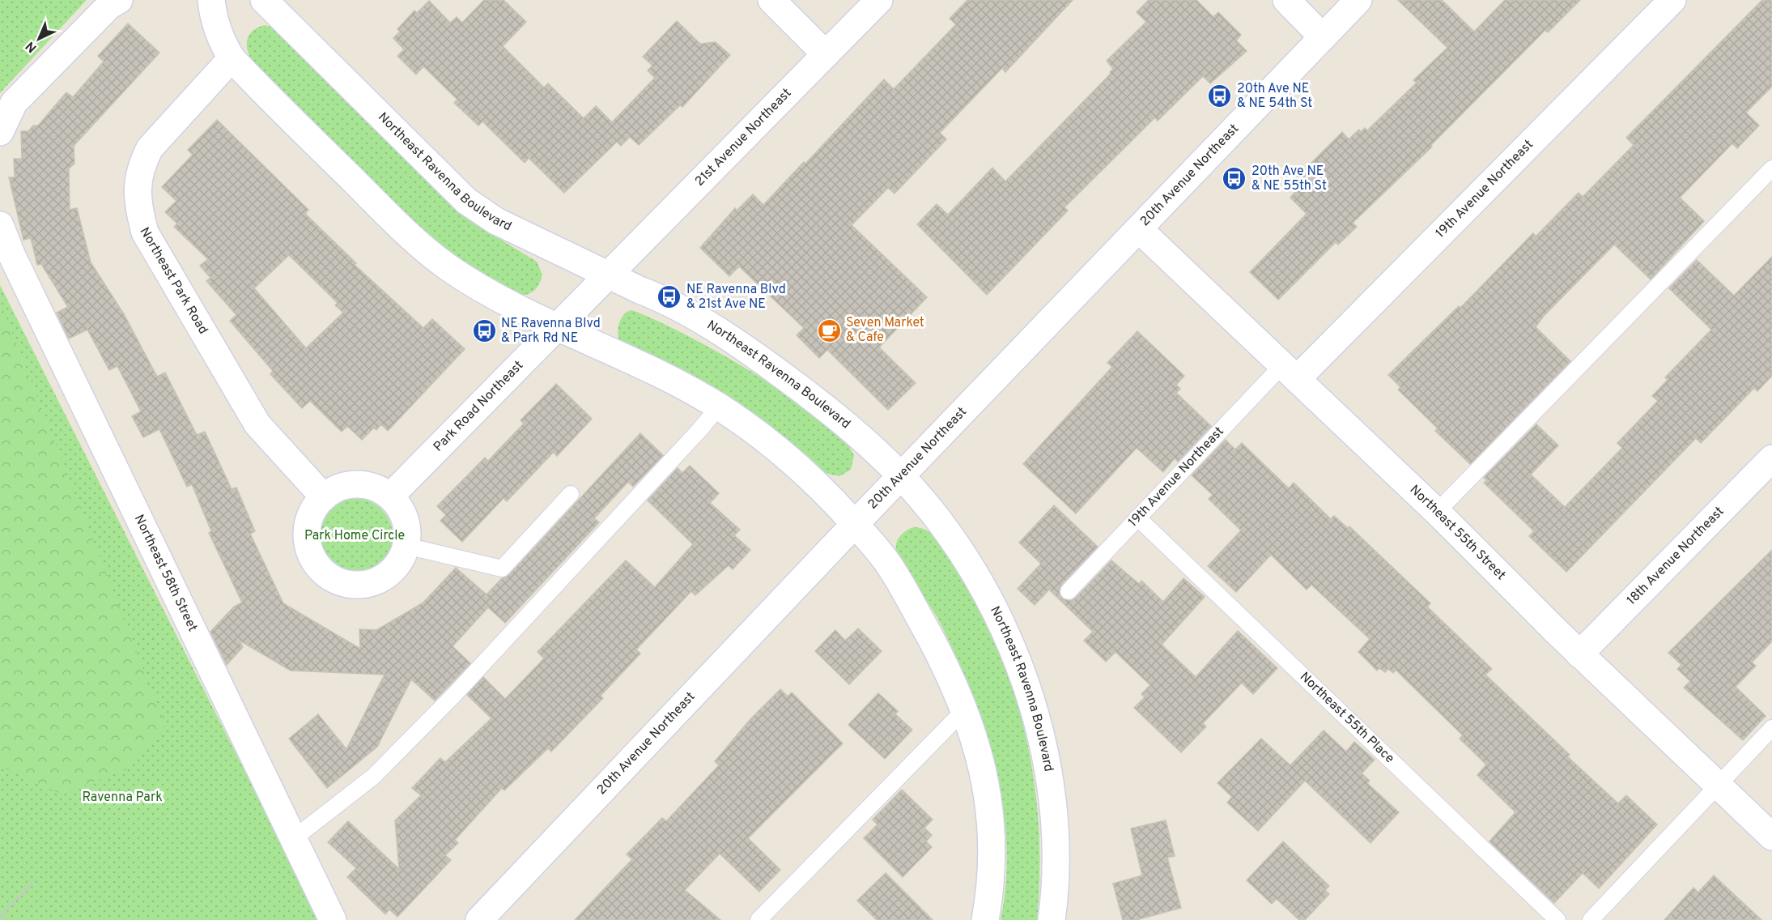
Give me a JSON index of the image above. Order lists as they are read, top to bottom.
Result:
{
  "streets": {
    "street": [
      "21st Avenue Northeast",
      "Northeast Ravenna Boulevard",
      "20th Avenue Northeast",
      "19th Avenue Northeast",
      "Northeast Park Road",
      "Park Road Northeast",
      "Northeast 55th Street",
      "18th Avenue Northeast",
      "Northeast 58th Street"
    ],
    "lane": ["Northeast 55th Place"]
  },
  "crossings": [
    ["21st Avenue Northeast", "Northeast Ravenna Boulevard"],
    ["21st Avenue Northeast", "Park Road Northeast"],
    ["Northeast Ravenna Boulevard", "20th Avenue Northeast"],
    ["Northeast Ravenna Boulevard", "Park Road Northeast"],
    ["20th Avenue Northeast", "Northeast 55th Street"],
    ["19th Avenue Northeast", "Northeast 55th Street"],
    ["19th Avenue Northeast", "Northeast 55th Place"],
    ["Northeast Park Road", "Park Road Northeast"],
    ["Northeast 55th Street", "18th Avenue Northeast"]
  ],
  "parks": ["Park Home Circle", "Ravenna Park"],
  "places": {
    "bus stop": [
      "20th Ave NE & NE 54th St",
      "20th Ave NE & NE 55th St",
      "NE Ravenna Blvd & 21st Ave NE",
      "NE Ravenna Blvd & Park Rd NE"
    ],
    "cafe": ["Seven Market & Cafe"]
  },
  "north": "bottom left"
}
